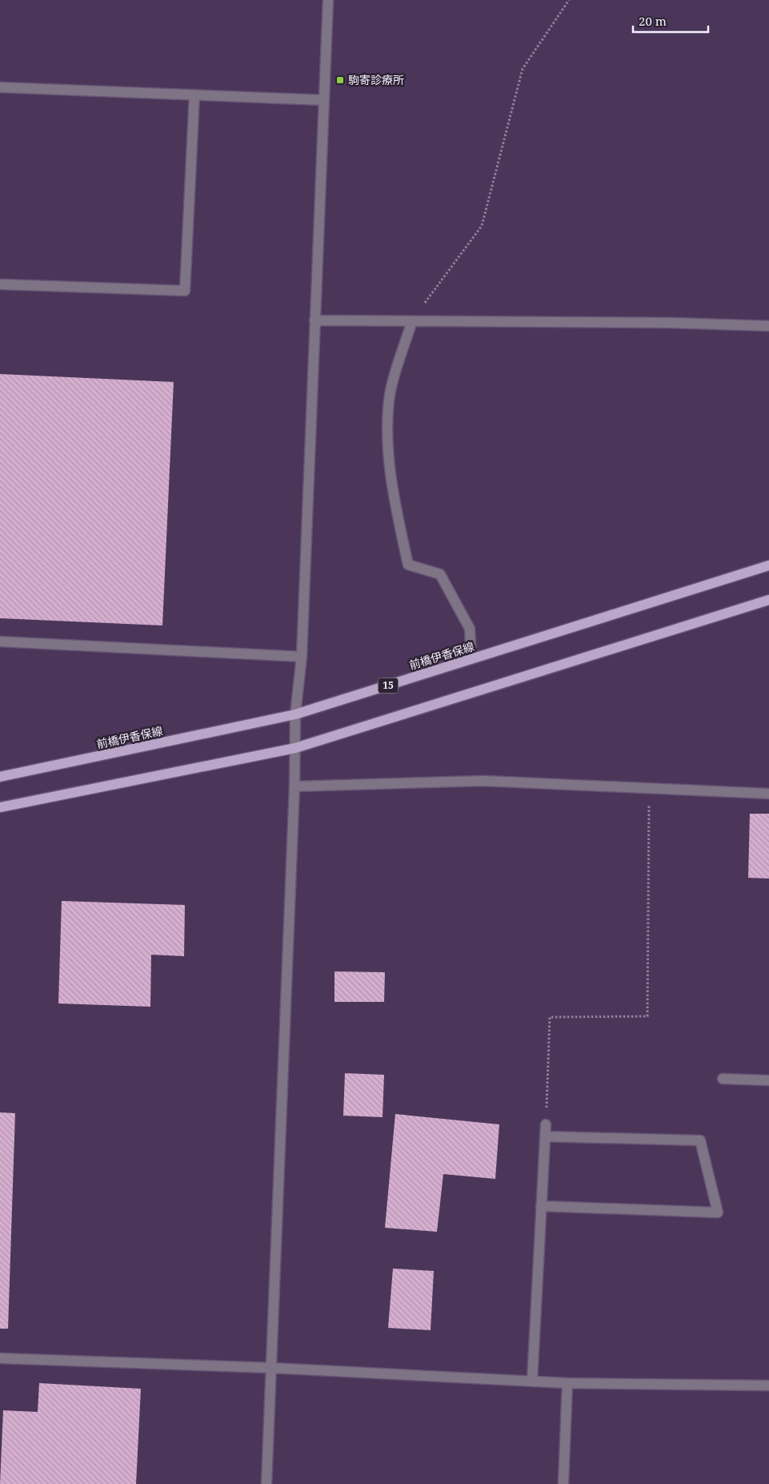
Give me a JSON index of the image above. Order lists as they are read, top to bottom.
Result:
{
  "streets": {
    "main road": ["前橋伊香保線", "15"]
  },
  "places": {
    "transit": ["駒寄診療所"]
  },
  "scale_bar": "20 m"
}
